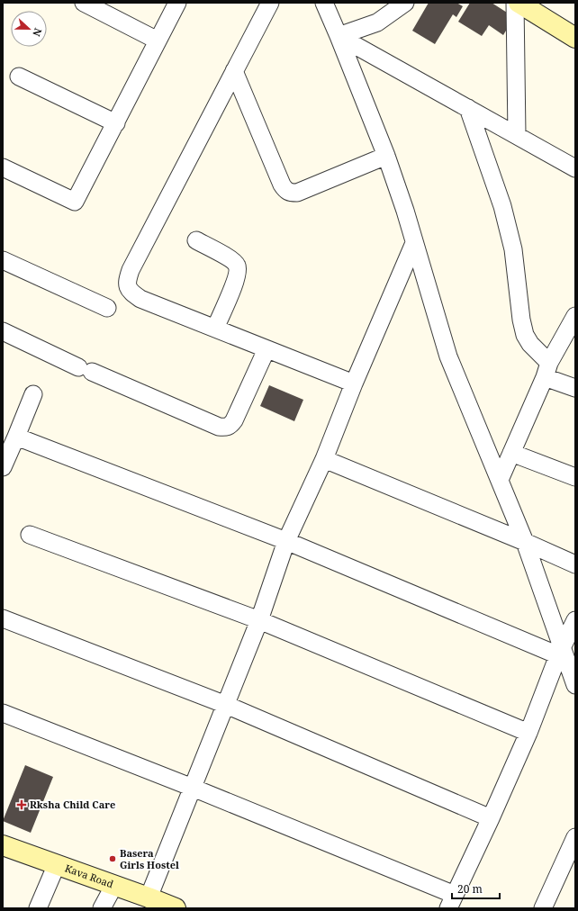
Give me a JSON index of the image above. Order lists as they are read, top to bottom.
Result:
{
  "streets": {
    "main road": ["Kava Road"]
  },
  "places": {
    "health": ["Rksha Child Care"],
    "other": ["Basera Girls Hostel"]
  },
  "scale_bar": "20 m",
  "north": "right"
}
